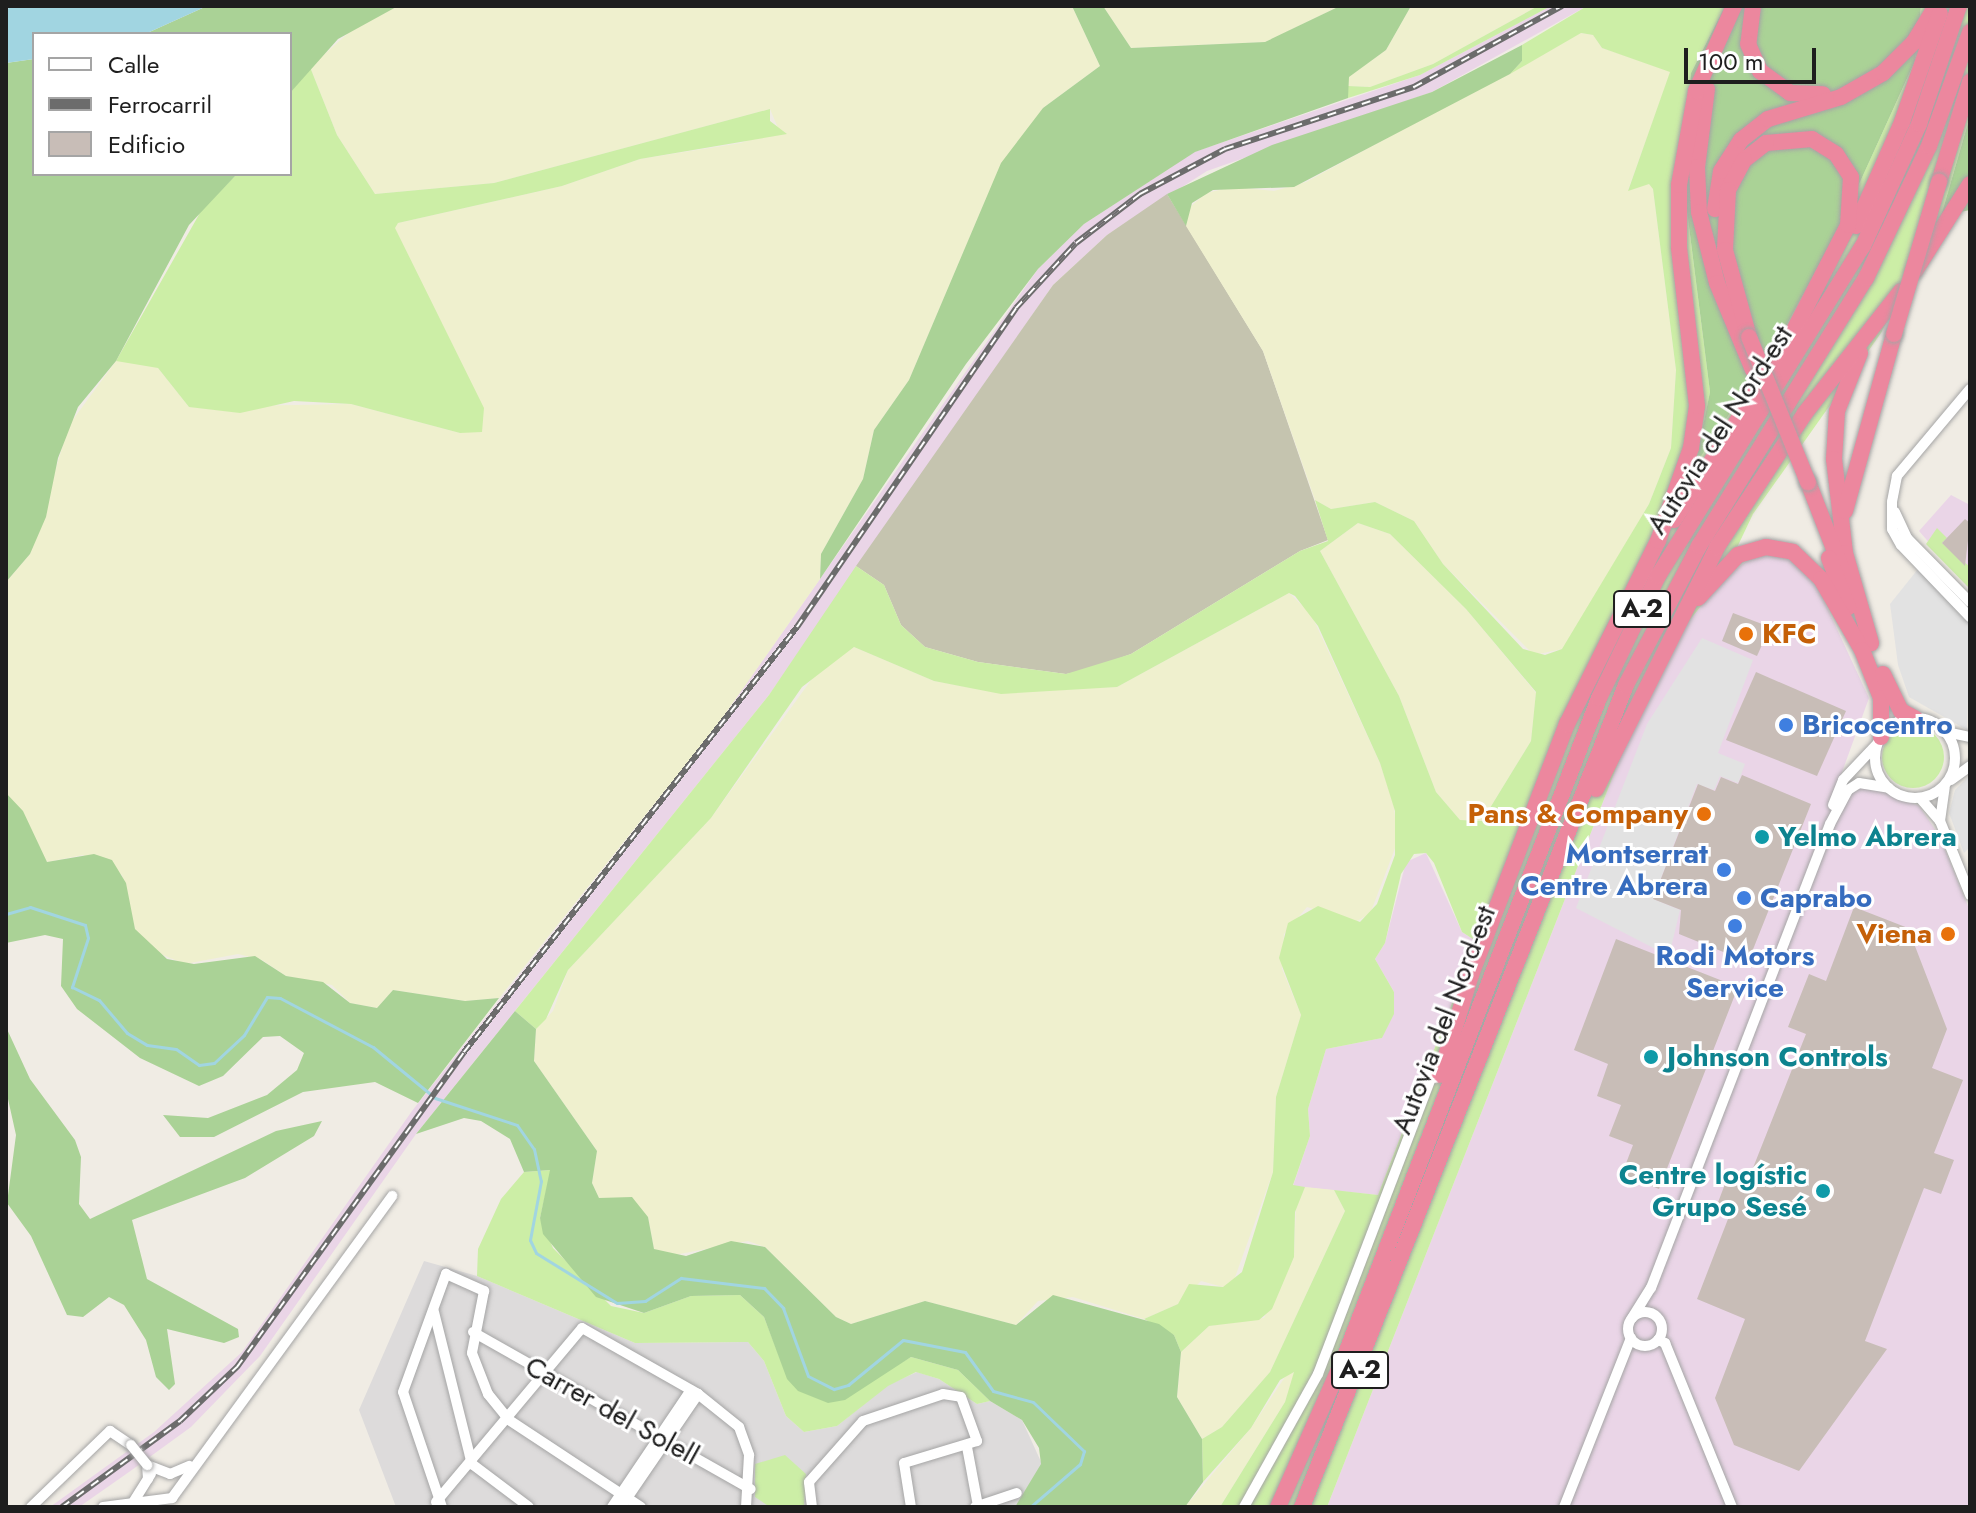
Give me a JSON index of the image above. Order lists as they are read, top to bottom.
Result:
{
  "streets": {
    "highway": ["Autovia del Nord-est", "A-2"],
    "street": ["Carrer del Solell"]
  },
  "places": [
    "KFC",
    "Bricocentro",
    "Pans & Company",
    "Yelmo Abrera",
    "Montserrat Centre Abrera",
    "Caprabo",
    "Rodi Motors Service",
    "Viena",
    "Johnson Controls",
    "Centre logístic Grupo Sesé"
  ],
  "legend": ["Calle", "Ferrocarril", "Edificio"],
  "scale_bar": "100 m"
}
